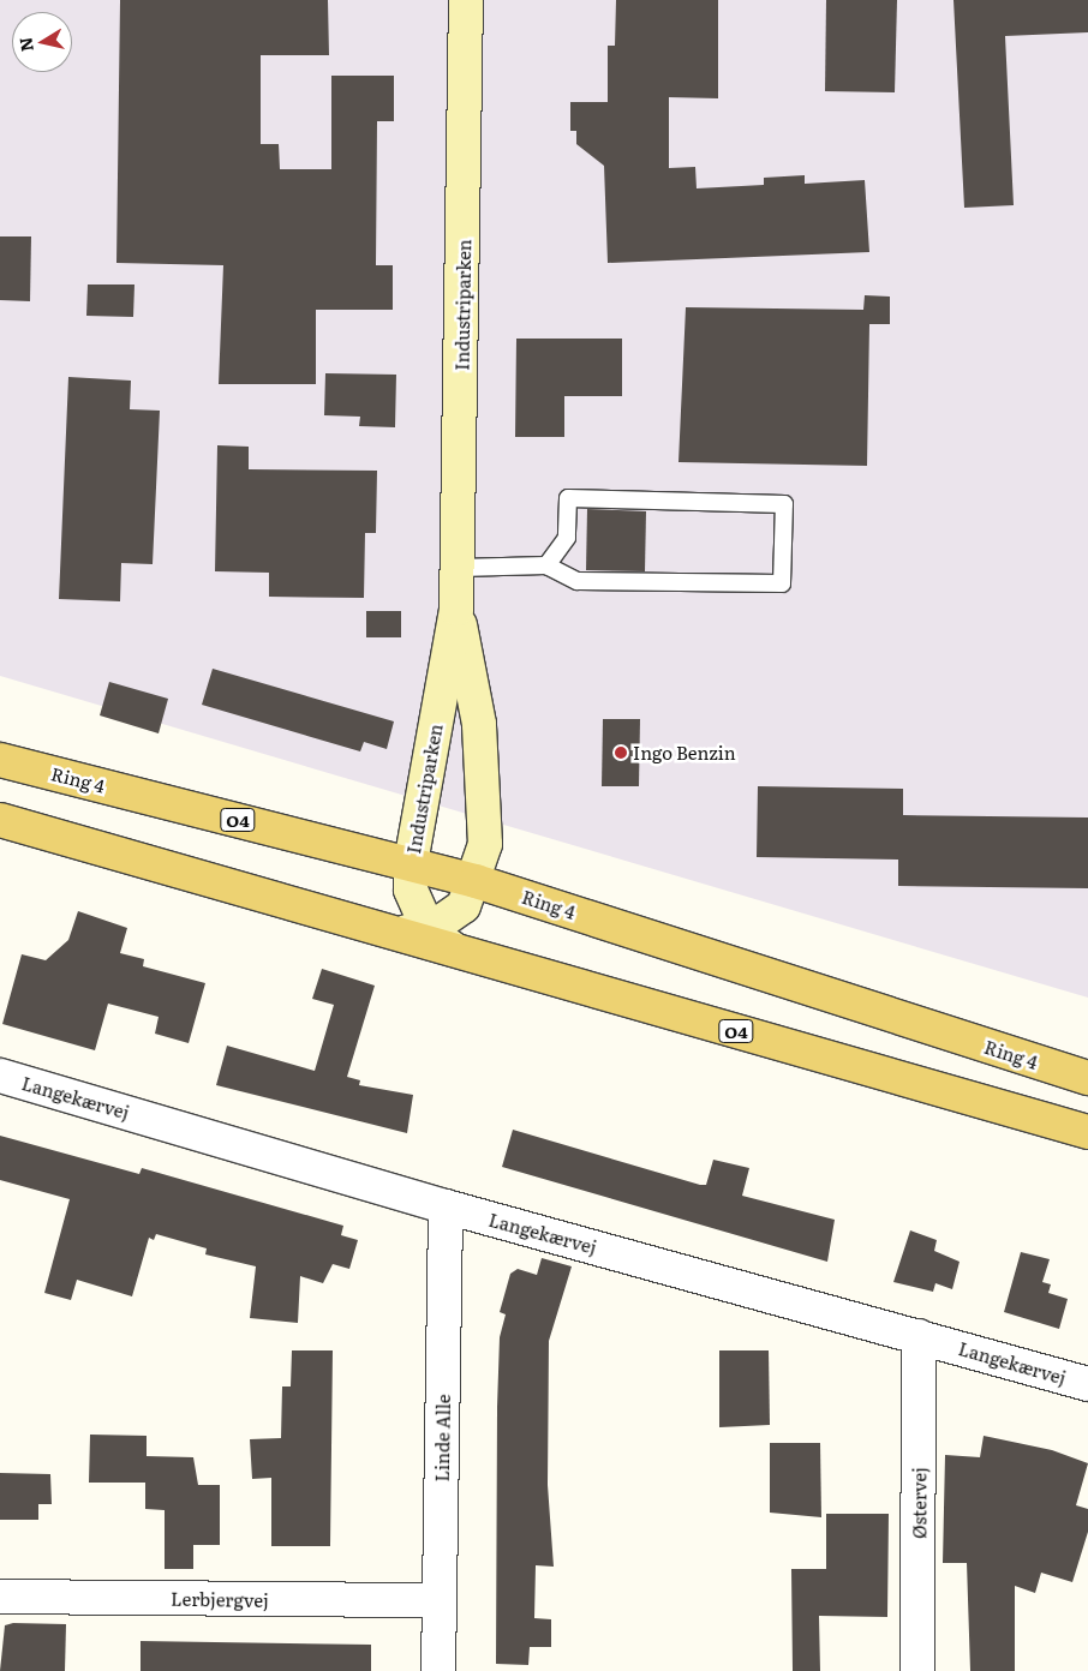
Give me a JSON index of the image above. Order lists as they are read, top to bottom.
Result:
{
  "streets": {
    "main road": ["Ring 4", "O4"],
    "street": [
      "Industriparken",
      "Langekærvej",
      "Linde Alle",
      "Østervej",
      "Lerbjergvej"
    ]
  },
  "crossings": [
    ["Industriparken", "Ring 4"],
    ["Industriparken", "O4"],
    ["Langekærvej", "Linde Alle"],
    ["Langekærvej", "Østervej"],
    ["Linde Alle", "Lerbjergvej"]
  ],
  "places": ["Ingo Benzin"],
  "north": "left"
}
